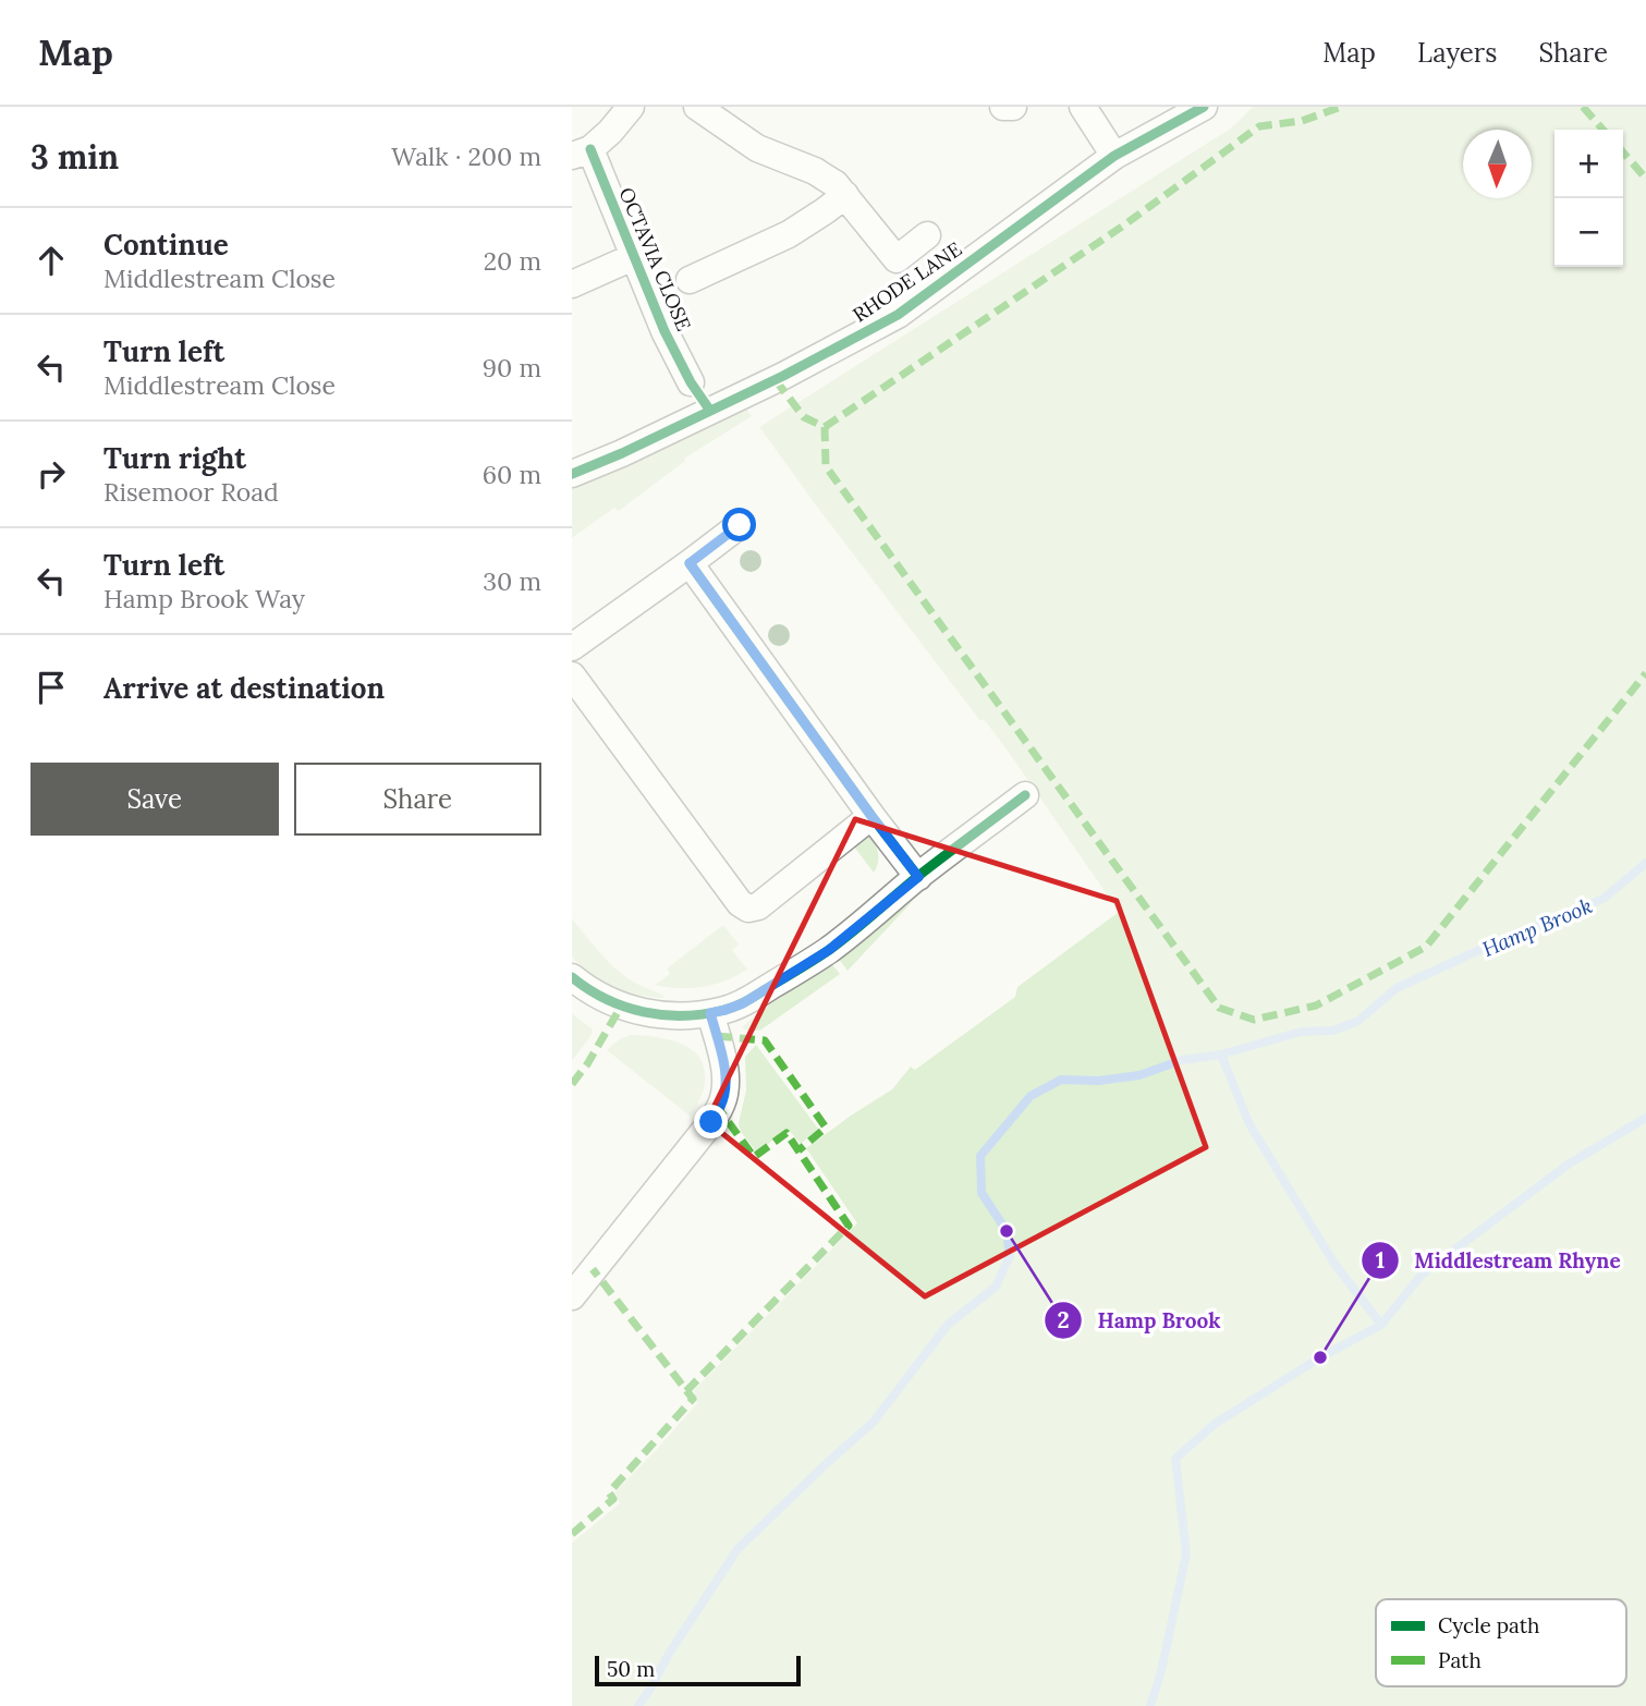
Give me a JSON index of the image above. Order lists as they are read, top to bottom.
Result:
{
  "streets": {
    "street": ["OCTAVIA CLOSE", "RHODE LANE"]
  },
  "water": ["Hamp Brook"],
  "places": ["Hamp Brook", "Middlestream Rhyne"],
  "legend": ["Cycle path", "Path"],
  "scale_bar": "50 m",
  "north": "bottom",
  "page": {
    "header": "Map",
    "nav": ["Map", "Layers", "Share"],
    "heading": ["3 min", "Walk · 200 m"],
    "map_buttons": ["+", "−"],
    "list": [
      ["Continue", "Middlestream Close", "20 m"],
      ["Turn left", "Middlestream Close", "90 m"],
      ["Turn right", "Risemoor Road", "60 m"],
      ["Turn left", "Hamp Brook Way", "30 m"],
      "Arrive at destination"
    ],
    "buttons": ["Save", "Share"],
    "scale": "50 m"
  }
}
